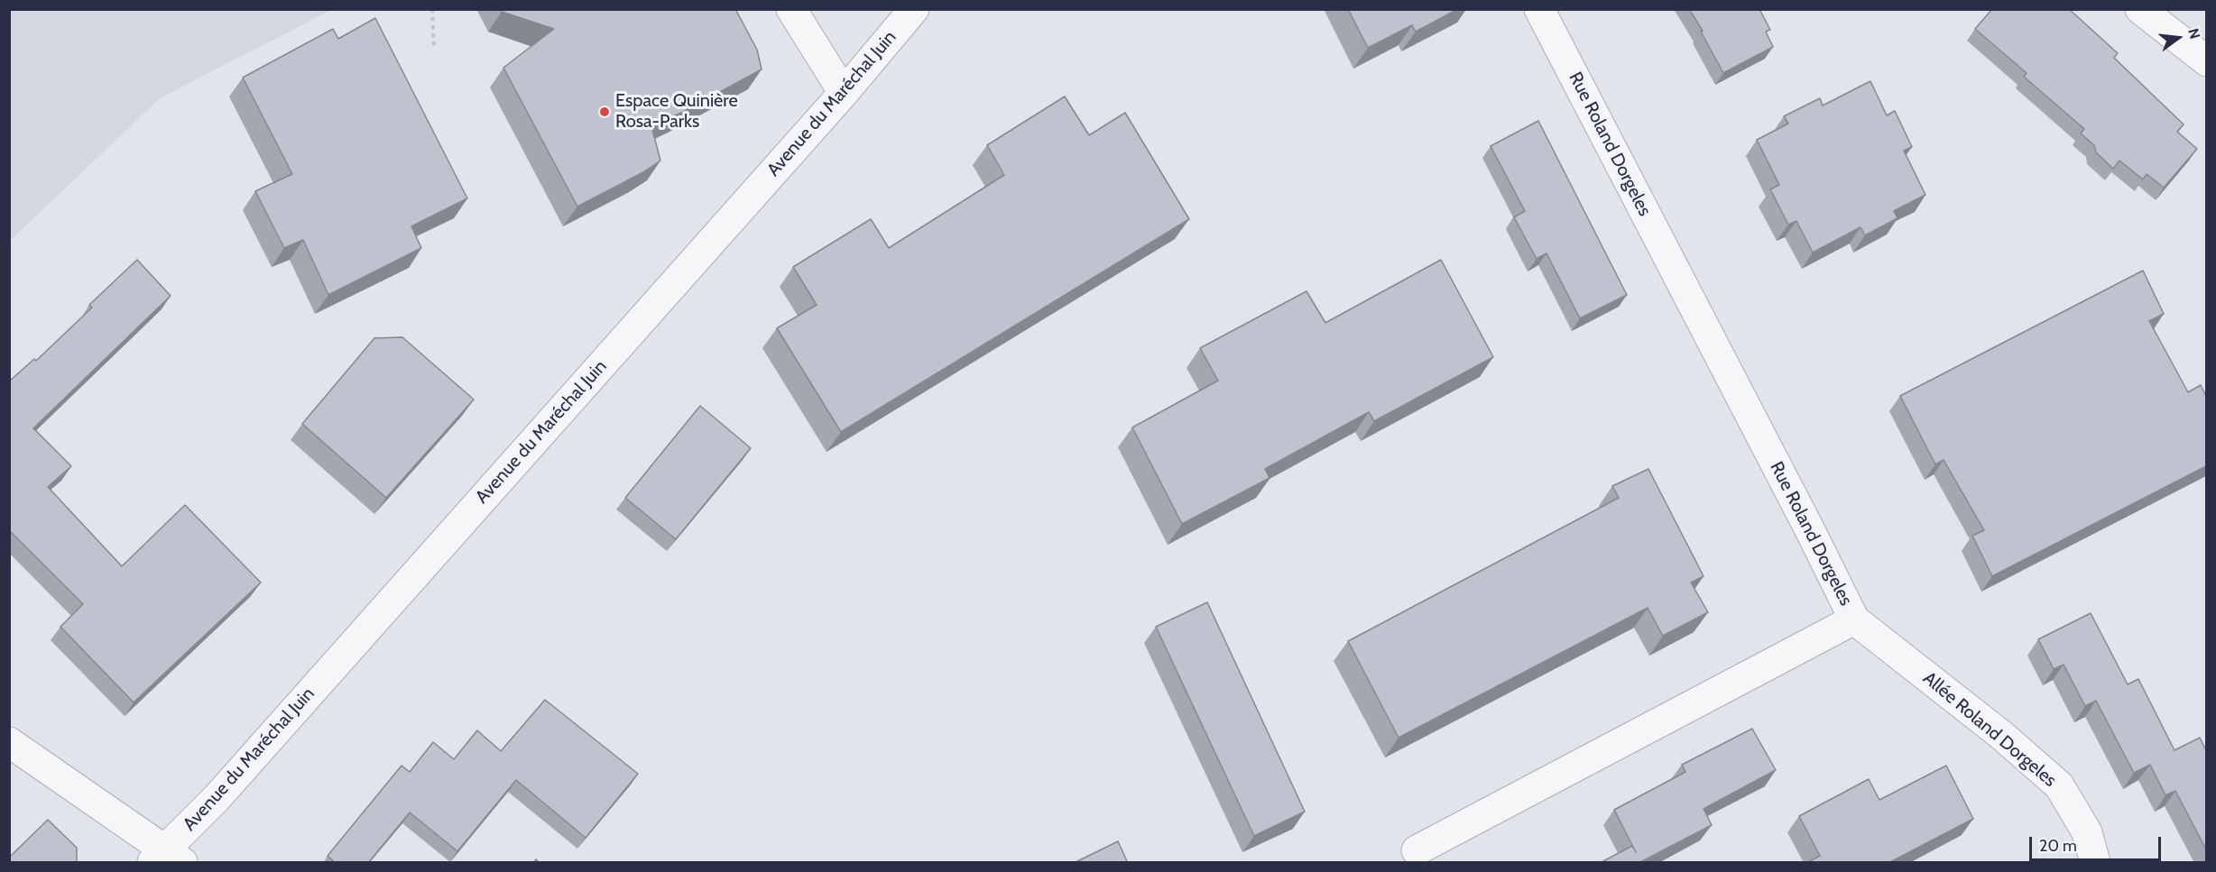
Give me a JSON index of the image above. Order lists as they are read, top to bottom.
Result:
{
  "streets": {
    "street": ["Avenue du Maréchal Juin", "Rue Roland Dorgeles", "Allée Roland Dorgeles"]
  },
  "crossings": [
    ["Rue Roland Dorgeles", "Allée Roland Dorgeles"]
  ],
  "places": ["Espace Quinière Rosa-Parks"],
  "scale_bar": "20 m",
  "north": "right"
}
